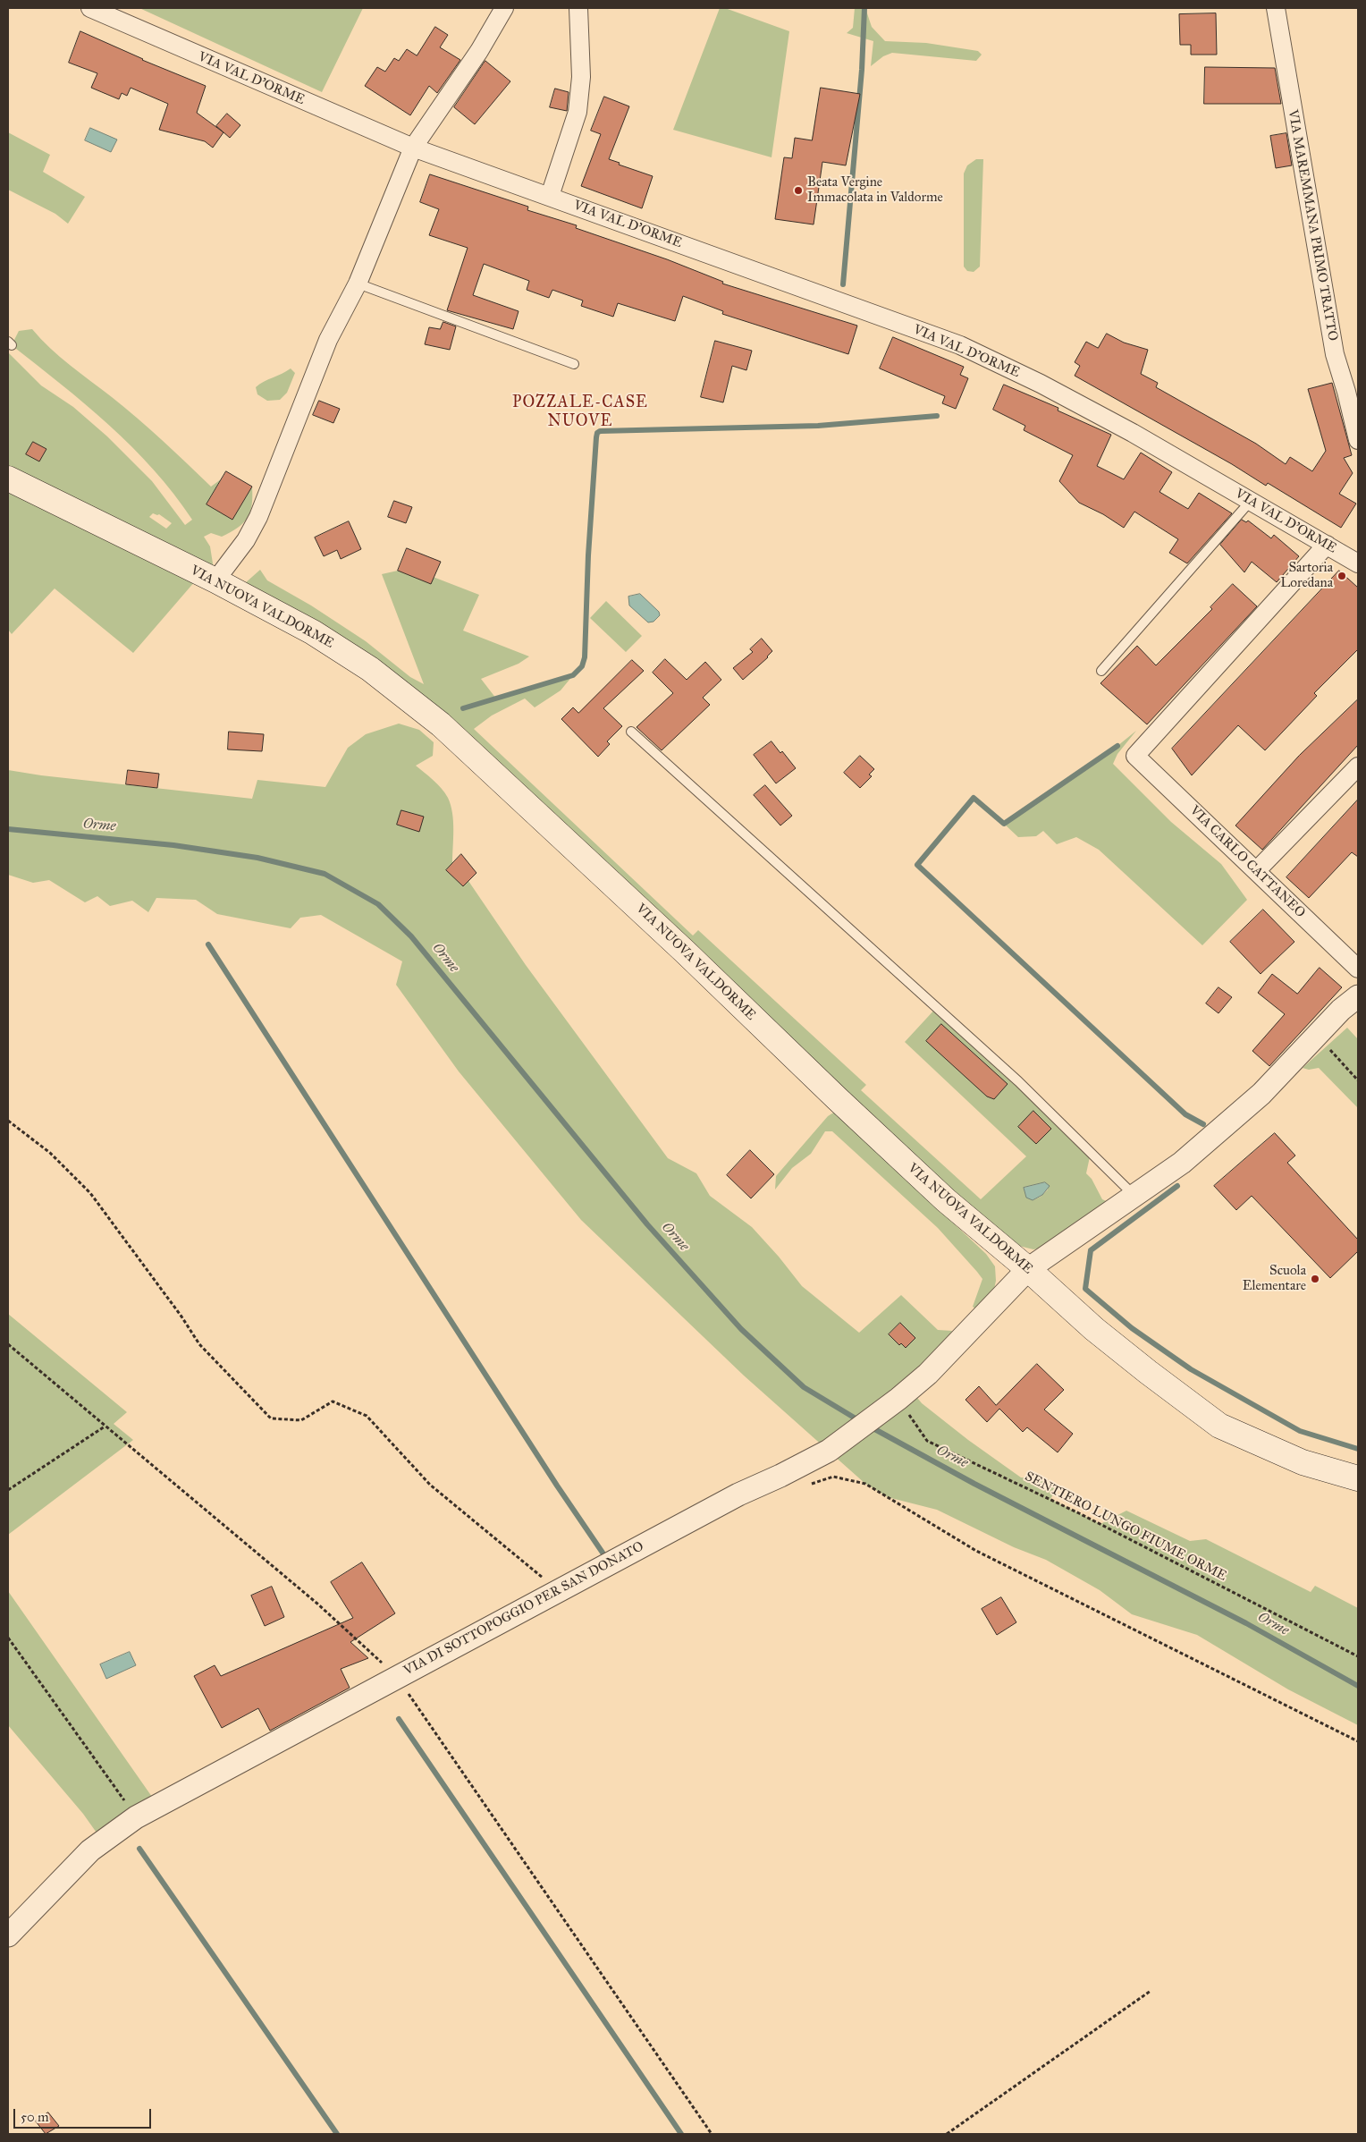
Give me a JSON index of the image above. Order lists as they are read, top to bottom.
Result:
{
  "streets": {
    "main road": ["VIA NUOVA VALDORME"],
    "street": [
      "VIA VAL D'ORME",
      "VIA MAREMMANA PRIMO TRATTO",
      "VIA CARLO CATTANEO",
      "VIA DI SOTTOPOGGIO PER SAN DONATO"
    ],
    "path": ["SENTIERO LUNGO FIUME ORME"]
  },
  "crossings": [
    ["VIA VAL D'ORME", "VIA CARLO CATTANEO"],
    ["VIA NUOVA VALDORME", "VIA DI SOTTOPOGGIO PER SAN DONATO"],
    ["SENTIERO LUNGO FIUME ORME", "VIA DI SOTTOPOGGIO PER SAN DONATO"]
  ],
  "districts": ["POZZALE-CASE NUOVE"],
  "water": ["Orme"],
  "places": ["Beata Vergine Immacolata in Valdorme", "Sartoria Loredana", "Scuola Elementare"],
  "scale_bar": "50 m"
}
